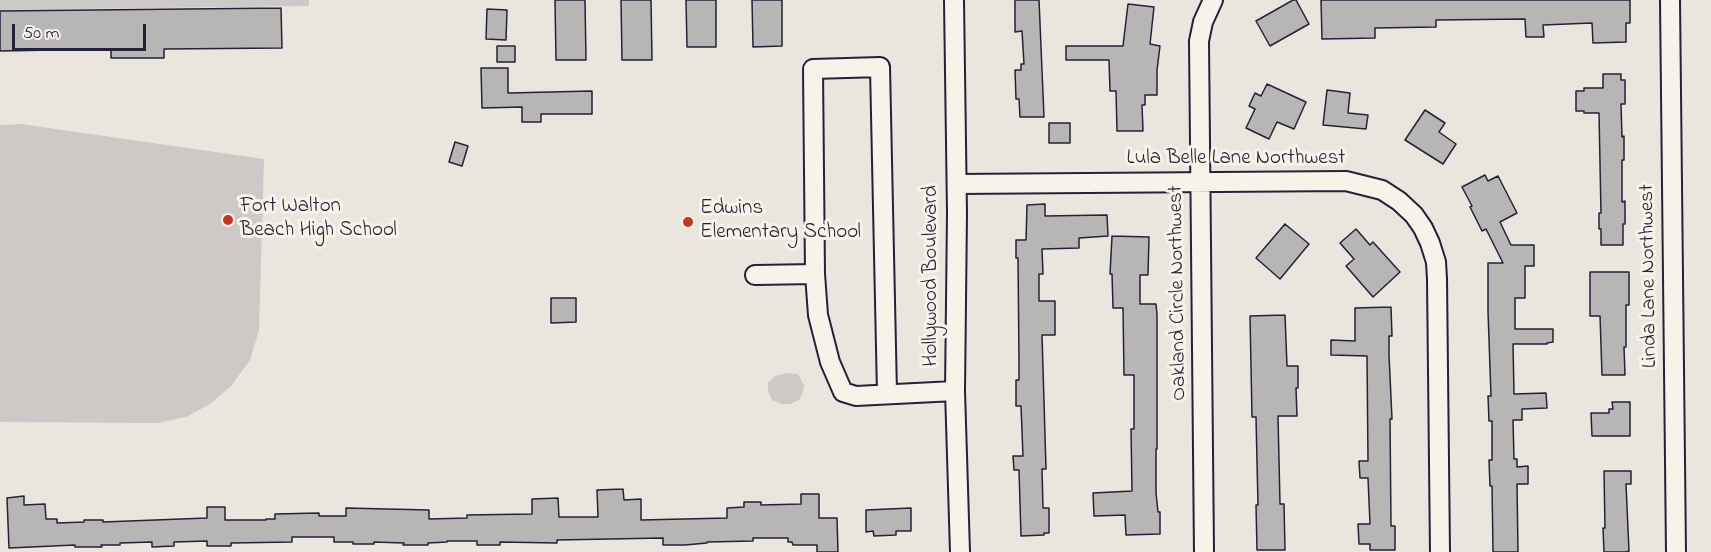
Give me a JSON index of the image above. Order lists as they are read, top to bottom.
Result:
{
  "streets": {
    "street": [
      "Lula Belle Lane Northwest",
      "Hollywood Boulevard",
      "Linda Lane Northwest",
      "Oakland Circle Northwest"
    ]
  },
  "crossings": [
    ["Lula Belle Lane Northwest", "Hollywood Boulevard"],
    ["Lula Belle Lane Northwest", "Oakland Circle Northwest"]
  ],
  "places": ["Fort Walton Beach High School", "Edwins Elementary School"],
  "scale_bar": "50 m"
}
